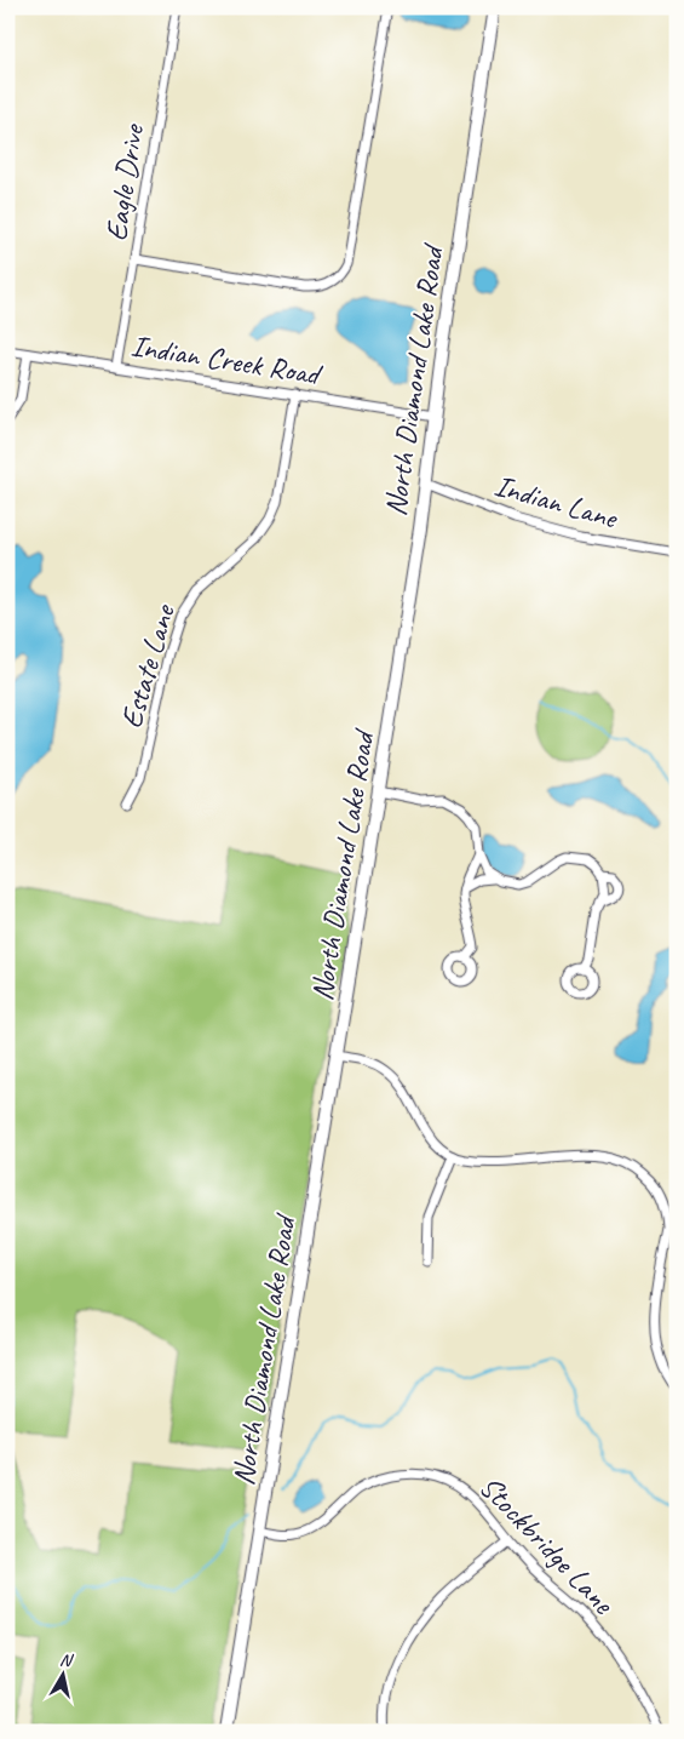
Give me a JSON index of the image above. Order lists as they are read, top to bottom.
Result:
{
  "streets": {
    "street": [
      "Eagle Drive",
      "Indian Creek Road",
      "North Diamond Lake Road",
      "Indian Lane",
      "Estate Lane",
      "Stockbridge Lane"
    ]
  },
  "crossings": [
    ["Eagle Drive", "Indian Creek Road"],
    ["Indian Creek Road", "North Diamond Lake Road"],
    ["Indian Creek Road", "Estate Lane"],
    ["North Diamond Lake Road", "Indian Lane"],
    ["North Diamond Lake Road", "Stockbridge Lane"]
  ],
  "north": "top"
}
